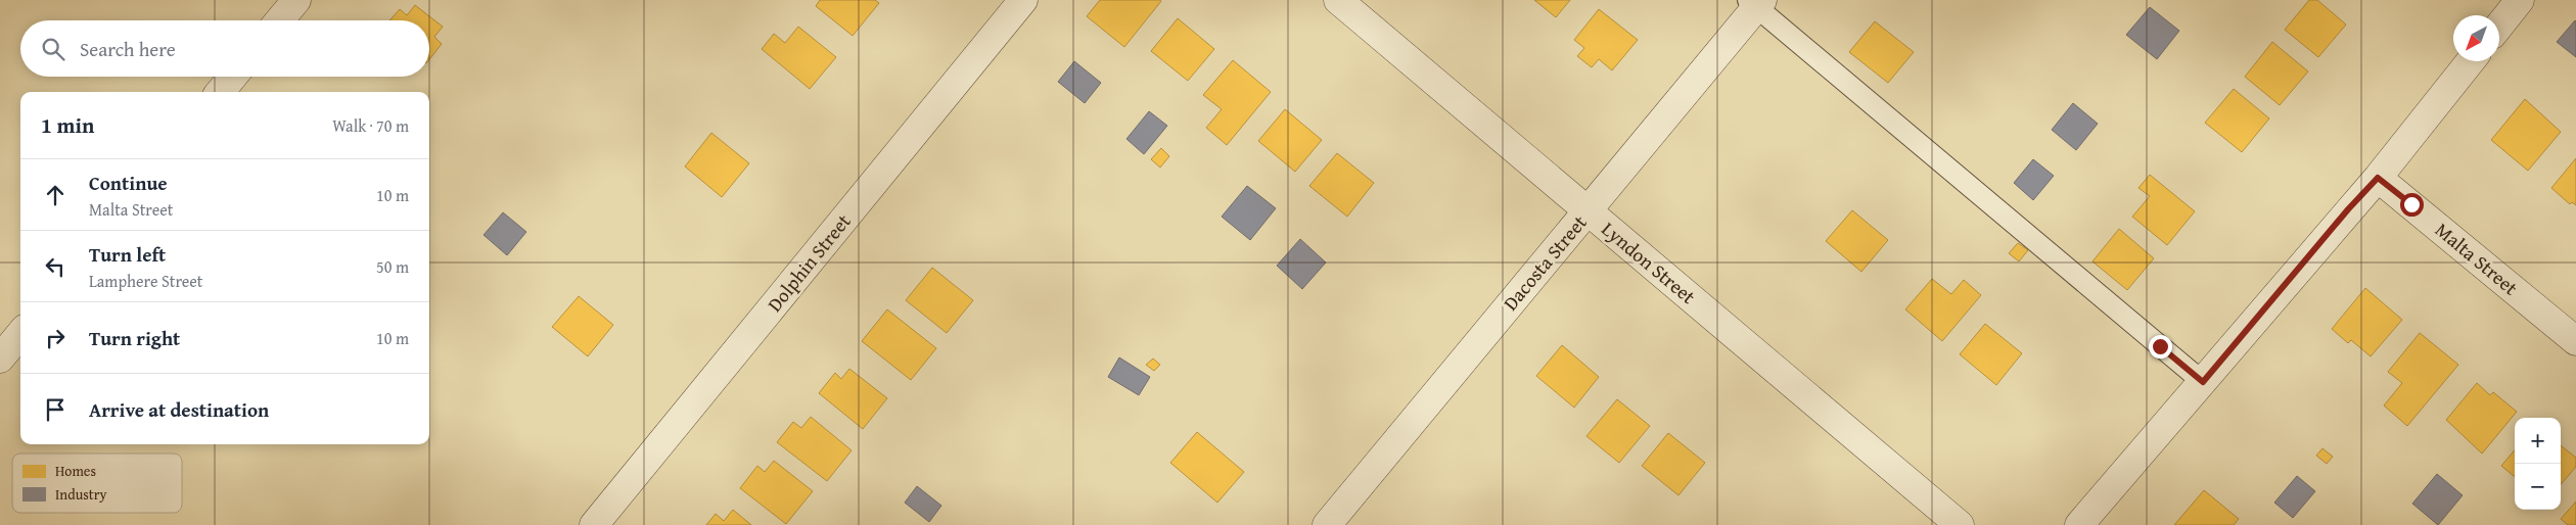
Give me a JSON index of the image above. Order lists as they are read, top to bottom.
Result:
{
  "streets": {
    "street": [
      "Malta Street",
      "Dolphin Street",
      "Dacosta Street",
      "Lyndon Street"
    ]
  },
  "crossings": [
    ["Dacosta Street", "Lyndon Street"]
  ],
  "legend": ["Homes", "Industry"],
  "north": "bottom left",
  "page": {
    "search": "Search here",
    "heading": ["1 min", "Walk · 70 m"],
    "list": [
      ["Continue", "Malta Street", "10 m"],
      ["Turn left", "Lamphere Street", "50 m"],
      ["Turn right", "10 m"],
      "Arrive at destination"
    ],
    "map_buttons": ["+", "−"]
  }
}
